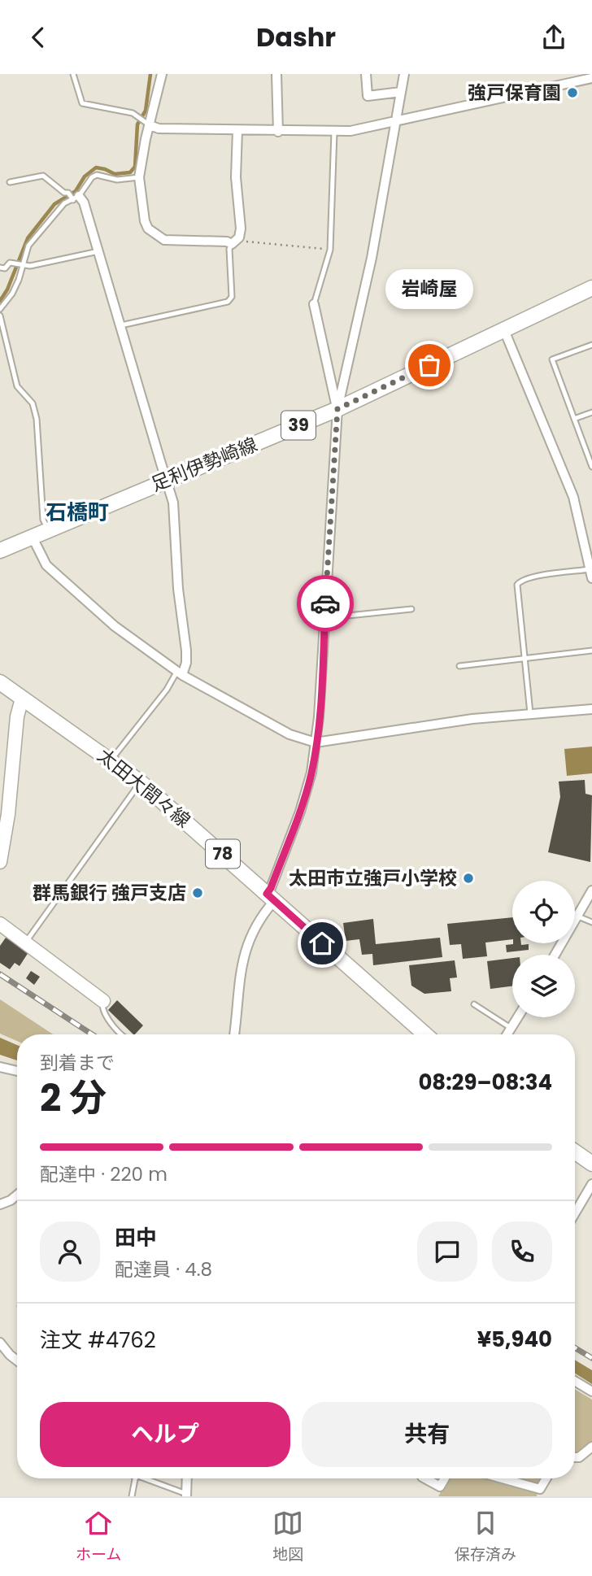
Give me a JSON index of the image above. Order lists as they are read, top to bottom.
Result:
{
  "streets": {
    "main road": [
      "39",
      "足利伊勢崎線",
      "太田大間々線",
      "78"
    ]
  },
  "districts": ["石橋町"],
  "places": [
    "強戸保育園",
    "岩崎屋",
    "太田市立強戸小学校",
    "群馬銀行 強戸支店"
  ],
  "page": {
    "header": "Dashr",
    "bubble": "岩崎屋",
    "heading": ["2 分", "到着まで", "08:29–08:34"],
    "panel": [
      "田中",
      "配達員 · 4.8",
      "注文 #4762",
      "¥5,940"
    ],
    "bar": "配達中 · 220 m",
    "buttons": ["ヘルプ", "共有"],
    "tabs": ["ホーム", "地図", "保存済み"]
  }
}
